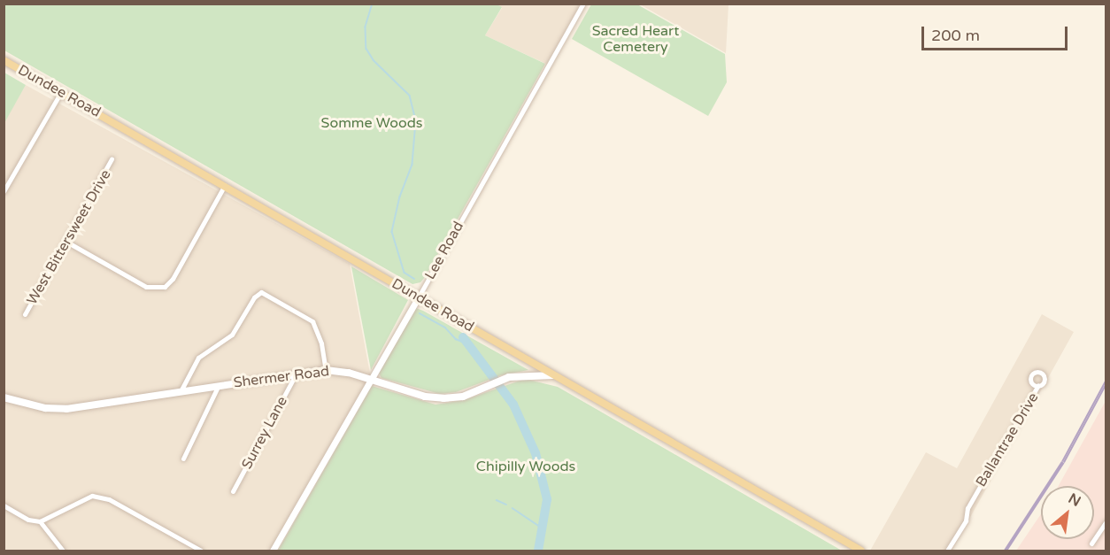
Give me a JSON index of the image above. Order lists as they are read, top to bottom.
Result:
{
  "streets": {
    "main road": ["Dundee Road", "Shermer Road"],
    "street": [
      "West Bittersweet Drive",
      "Lee Road",
      "Surrey Lane",
      "Ballantrae Drive"
    ]
  },
  "crossings": [
    ["Dundee Road", "Lee Road"],
    ["Dundee Road", "Shermer Road"],
    ["Lee Road", "Shermer Road"],
    ["Shermer Road", "Surrey Lane"]
  ],
  "parks": ["Sacred Heart Cemetery", "Somme Woods", "Chipilly Woods"],
  "scale_bar": "200 m",
  "north": "top right"
}
